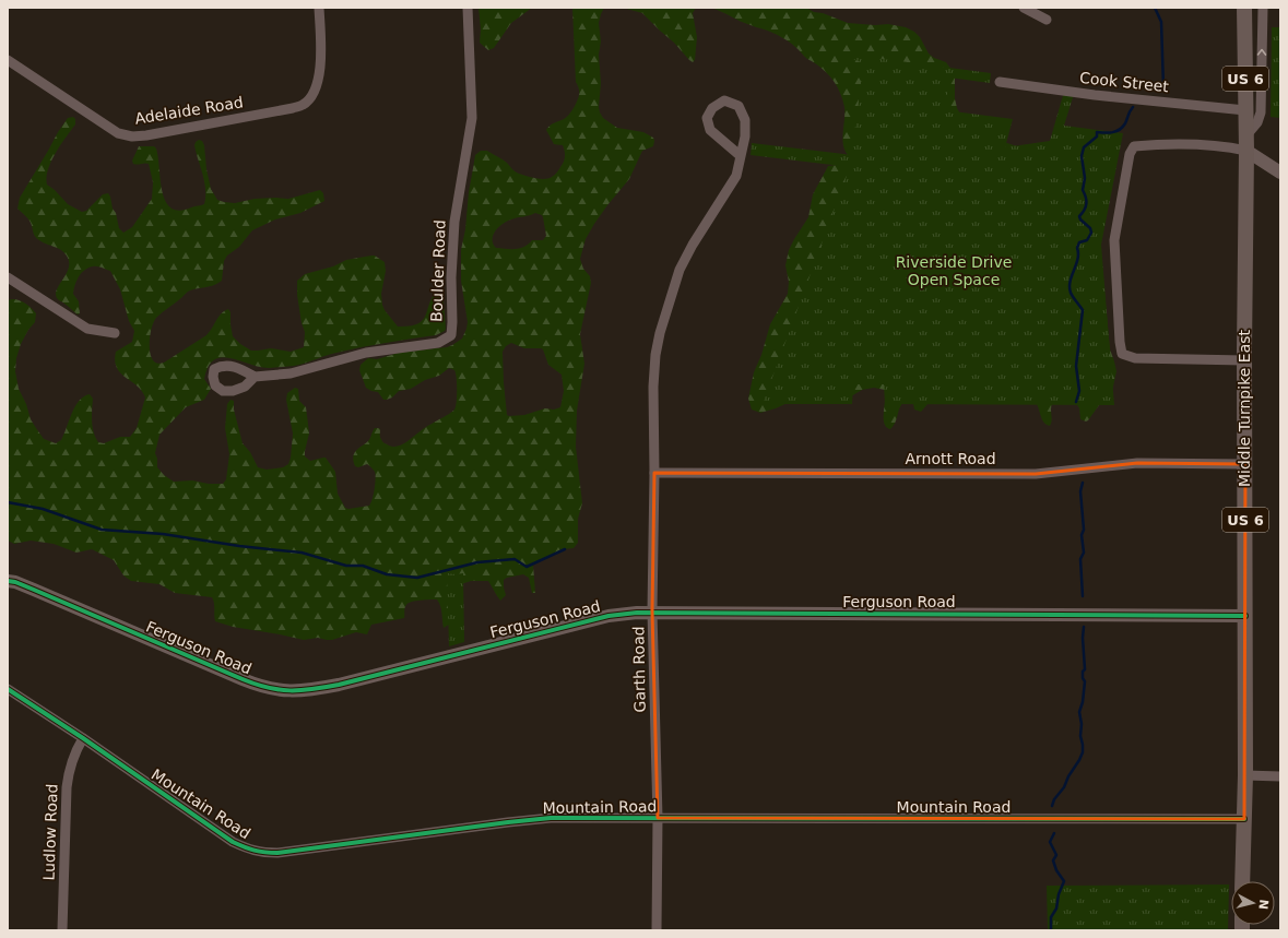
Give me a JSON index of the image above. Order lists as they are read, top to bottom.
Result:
{
  "streets": {
    "main road": ["US 6", "Middle Turnpike East"],
    "street": [
      "Cook Street",
      "Adelaide Road",
      "Boulder Road",
      "Arnott Road",
      "Ferguson Road",
      "Garth Road",
      "Mountain Road",
      "Ludlow Road"
    ]
  },
  "crossings": [
    ["Cook Street", "Middle Turnpike East"],
    ["Middle Turnpike East", "Arnott Road"],
    ["Middle Turnpike East", "Ferguson Road"],
    ["Middle Turnpike East", "Mountain Road"],
    ["Arnott Road", "Garth Road"],
    ["Ferguson Road", "Garth Road"],
    ["Garth Road", "Mountain Road"],
    ["Mountain Road", "Ludlow Road"]
  ],
  "parks": ["Riverside Drive Open Space"],
  "north": "right"
}
